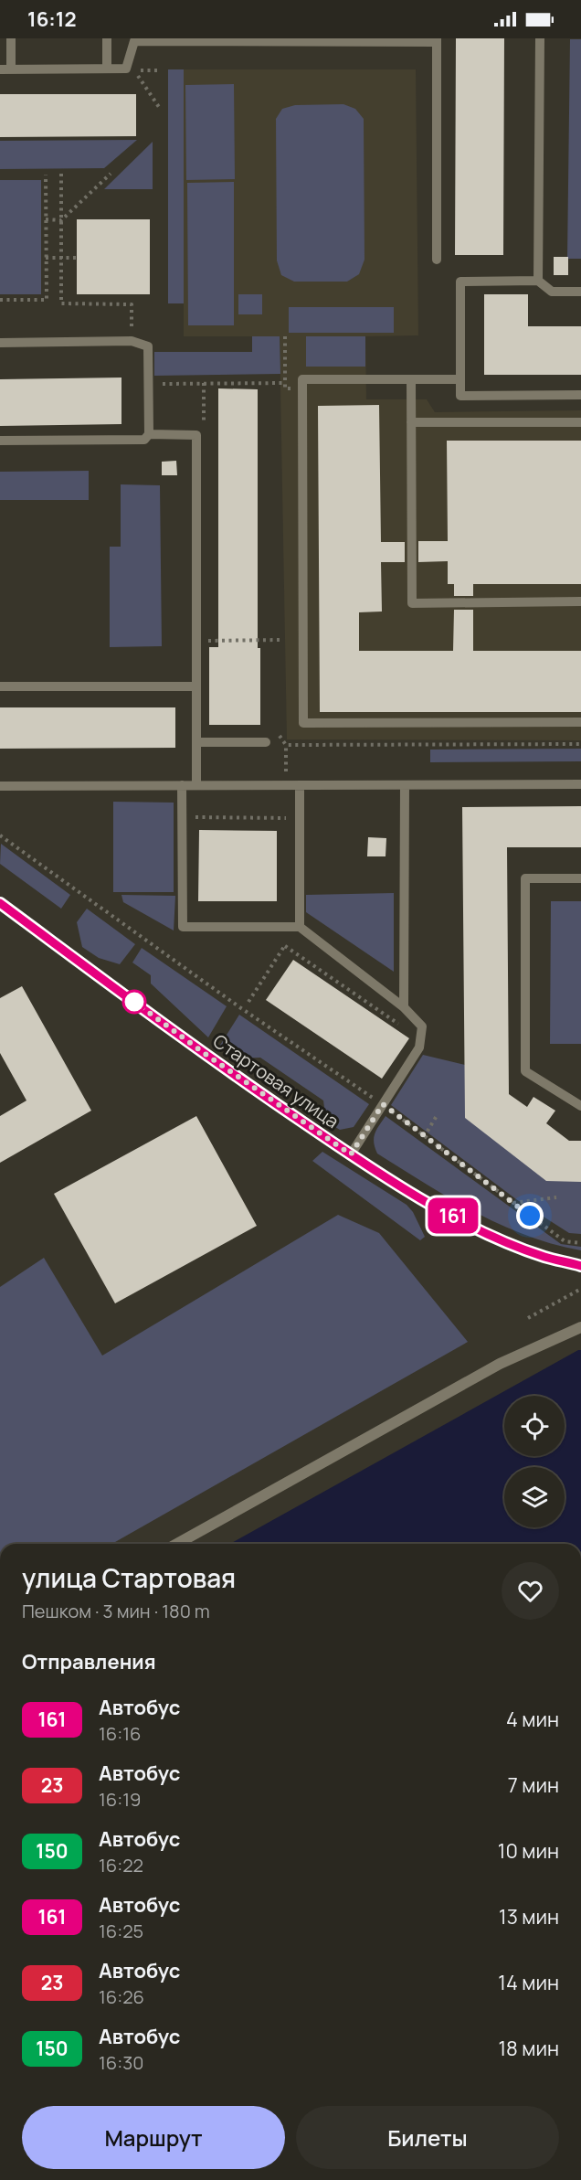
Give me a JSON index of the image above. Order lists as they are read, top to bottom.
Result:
{
  "streets": {
    "street": ["Стартовая улица"]
  },
  "lines": ["bus line 161"],
  "page": {
    "status": "16:12",
    "on_map": "161",
    "heading": [
      ["улица Стартовая", "Пешком · 3 мин · 180 m"],
      "Отправления"
    ],
    "list": [
      {
        "mark": "161",
        "name": "Автобус",
        "note": "16:16",
        "value": "4 мин"
      },
      {
        "mark": "23",
        "name": "Автобус",
        "note": "16:19",
        "value": "7 мин"
      },
      {
        "mark": "150",
        "name": "Автобус",
        "note": "16:22",
        "value": "10 мин"
      },
      {
        "mark": "161",
        "name": "Автобус",
        "note": "16:25",
        "value": "13 мин"
      },
      {
        "mark": "23",
        "name": "Автобус",
        "note": "16:26",
        "value": "14 мин"
      },
      {
        "mark": "150",
        "name": "Автобус",
        "note": "16:30",
        "value": "18 мин"
      }
    ],
    "buttons": ["Маршрут", "Билеты"]
  }
}
